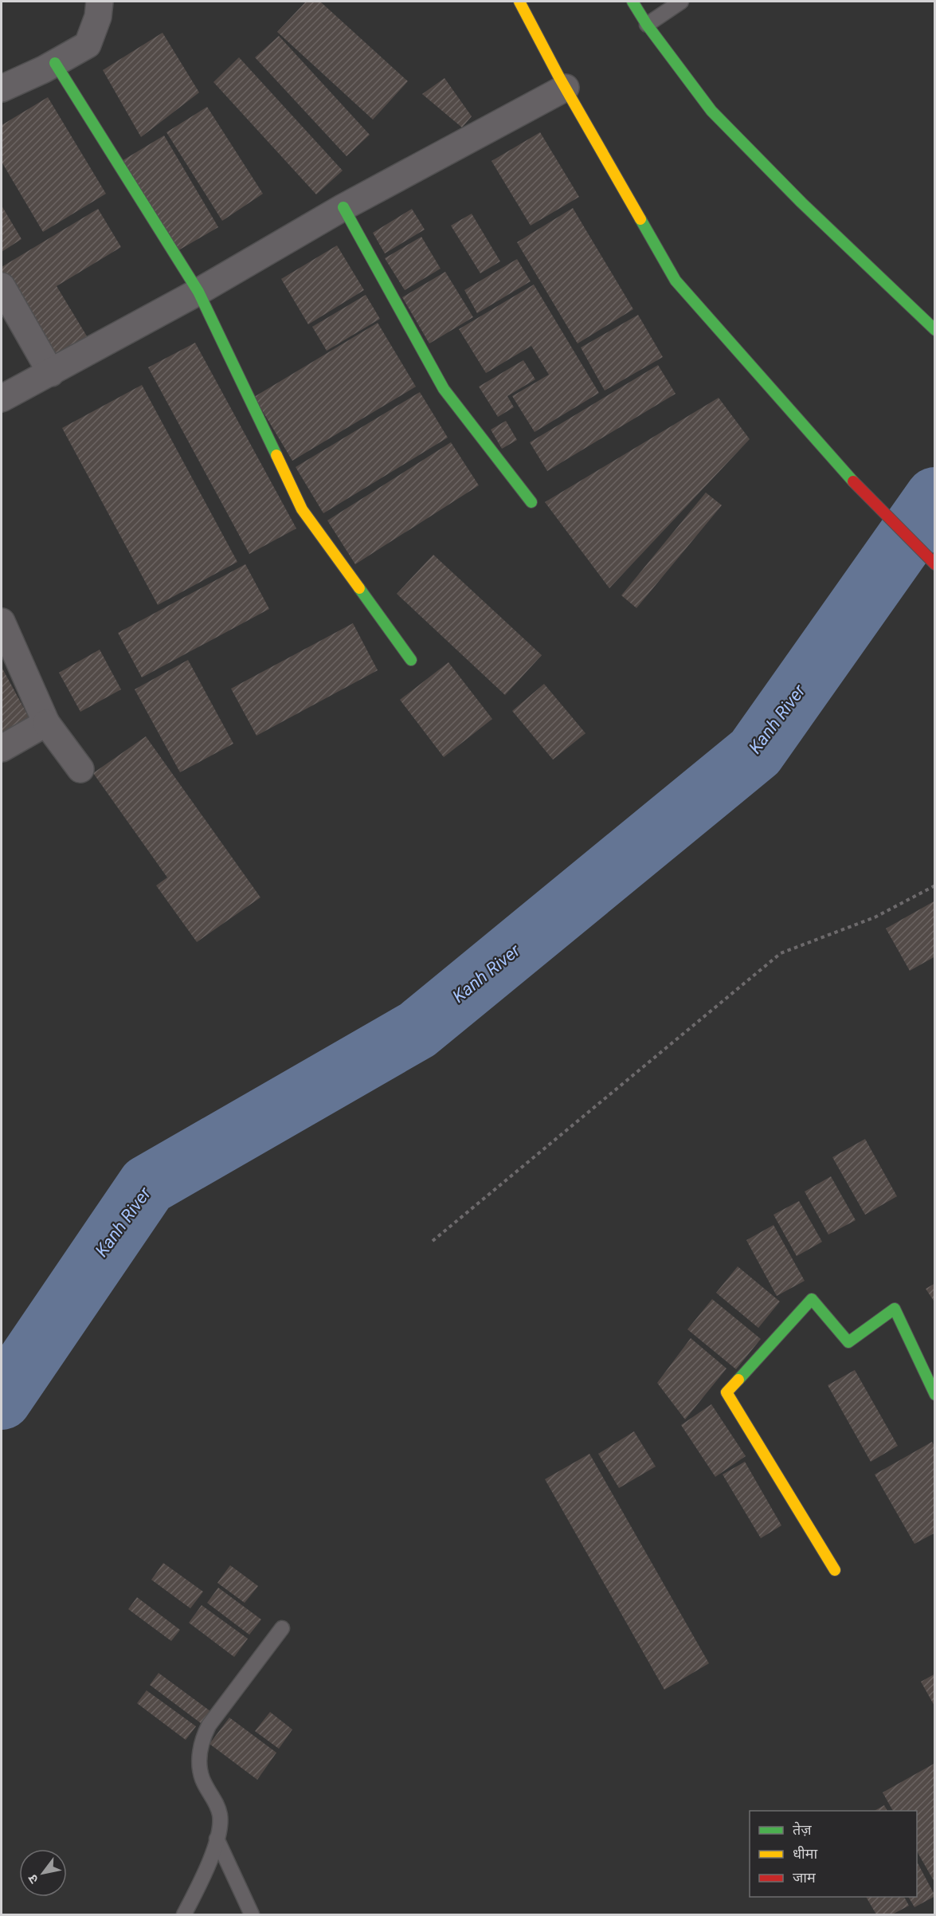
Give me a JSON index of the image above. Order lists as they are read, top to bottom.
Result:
{
  "water": ["Kanh River"],
  "legend": ["तेज़", "धीमा", "जाम"],
  "north": "bottom left"
}
